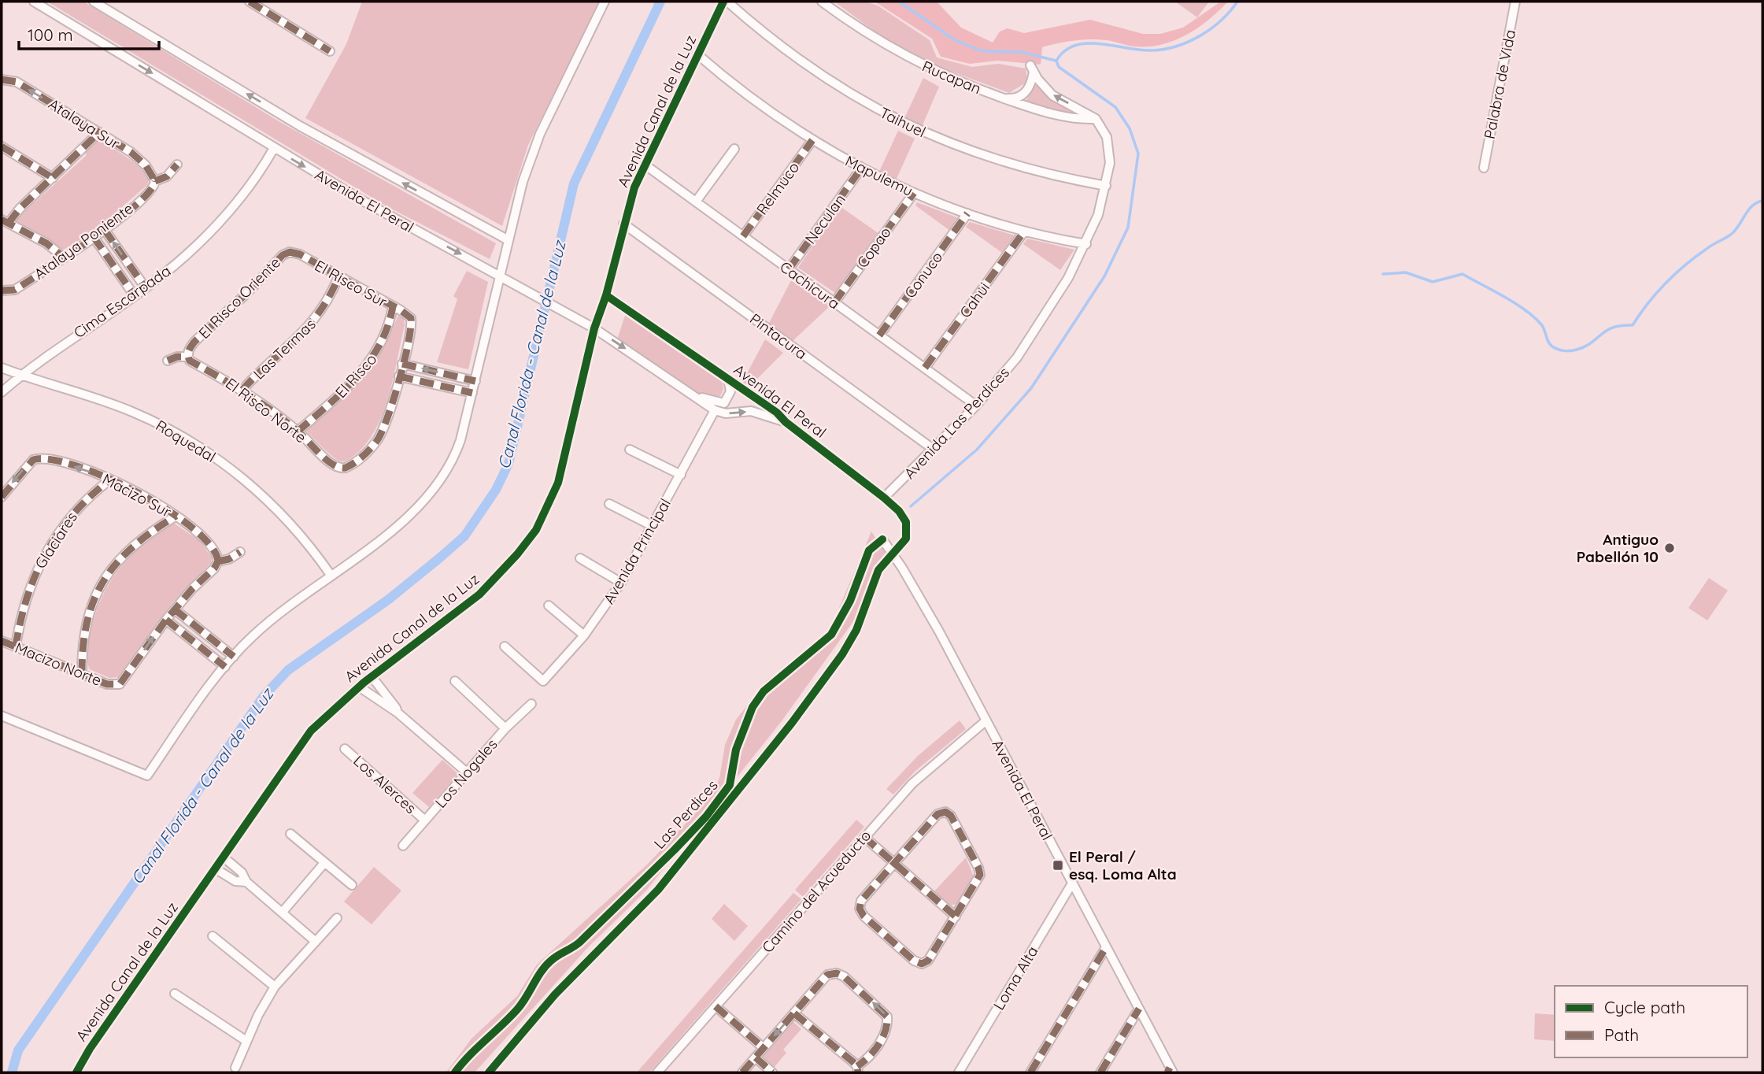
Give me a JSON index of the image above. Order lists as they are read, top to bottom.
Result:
{
  "streets": {
    "street": [
      "Rucapan",
      "Palabra de Vida",
      "Avenida Canal de la Luz",
      "Taihuel",
      "Atalaya Sur",
      "Mapulemu",
      "Relmuco",
      "Avenida El Peral",
      "Neculan",
      "Atalaya Poniente",
      "Copao",
      "Conuco",
      "El Risco Sur",
      "Cachicura",
      "El Risco Oriente",
      "Cahui",
      "Cima Escarpada",
      "Pintacura",
      "Las Termas",
      "El Risco",
      "El Risco Norte",
      "Avenida Las Perdices",
      "Roquedal",
      "Macizo Sur",
      "Glaciares",
      "Avenida Principal",
      "Macizo Norte",
      "Los Nogales",
      "Los Alerces",
      "Camino del Acueducto",
      "Loma Alta"
    ],
    "cycle path": ["Las Perdices"]
  },
  "crossings": [
    ["Rucapan", "Avenida Las Perdices"],
    ["Avenida Canal de la Luz", "Taihuel"],
    ["Avenida Canal de la Luz", "Mapulemu"],
    ["Avenida Canal de la Luz", "Avenida El Peral"],
    ["Avenida Canal de la Luz", "Cachicura"],
    ["Avenida Canal de la Luz", "Pintacura"],
    ["Taihuel", "Avenida Las Perdices"],
    ["Atalaya Sur", "Atalaya Poniente"],
    ["Mapulemu", "Relmuco"],
    ["Mapulemu", "Neculan"],
    ["Mapulemu", "Copao"],
    ["Mapulemu", "Conuco"],
    ["Mapulemu", "Cahui"],
    ["Mapulemu", "Avenida Las Perdices"],
    ["Relmuco", "Cachicura"],
    ["Avenida El Peral", "Cima Escarpada"],
    ["Avenida El Peral", "Avenida Las Perdices"],
    ["Avenida El Peral", "Avenida Principal"],
    ["Avenida El Peral", "Camino del Acueducto"],
    ["Avenida El Peral", "Loma Alta"],
    ["Neculan", "Cachicura"],
    ["Copao", "Cachicura"],
    ["Conuco", "Cachicura"],
    ["El Risco Sur", "El Risco Oriente"],
    ["El Risco Sur", "Las Termas"],
    ["El Risco Sur", "El Risco"],
    ["Cachicura", "Cahui"],
    ["Cachicura", "Avenida Las Perdices"],
    ["El Risco Oriente", "El Risco Norte"],
    ["Cima Escarpada", "Roquedal"],
    ["Pintacura", "Avenida Las Perdices"],
    ["Las Termas", "El Risco Norte"],
    ["El Risco", "El Risco Norte"],
    ["Macizo Sur", "Glaciares"],
    ["Glaciares", "Macizo Norte"],
    ["Los Nogales", "Los Alerces"]
  ],
  "one_way": ["Macizo Sur", "Macizo Norte"],
  "water": ["Canal Florida - Canal de la Luz"],
  "places": {
    "other": ["Antiguo Pabellón 10"],
    "transit": ["El Peral / esq. Loma Alta"]
  },
  "legend": ["Cycle path", "Path"],
  "scale_bar": "100 m"
}
